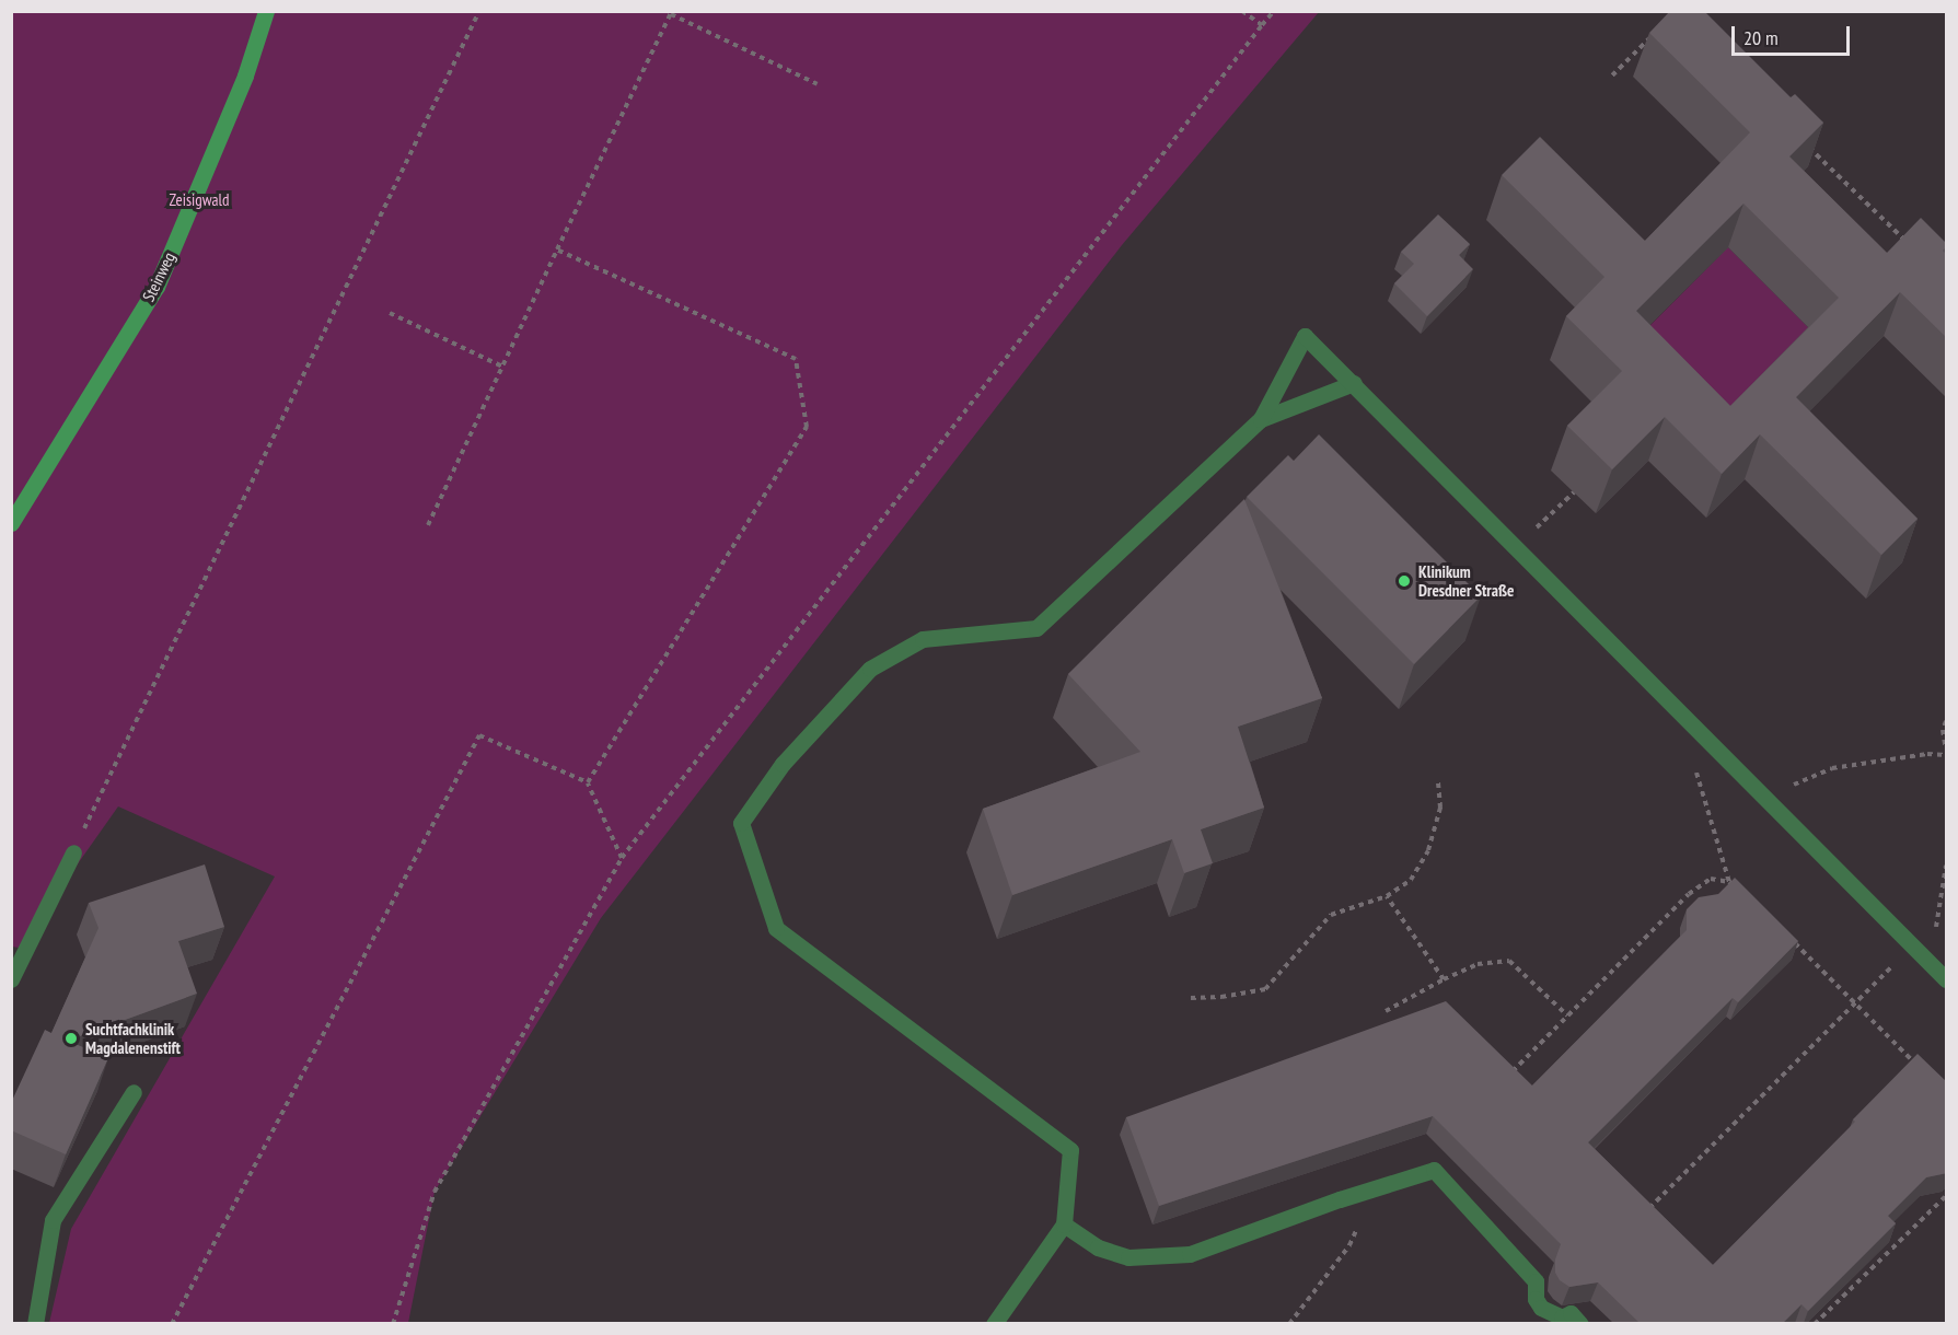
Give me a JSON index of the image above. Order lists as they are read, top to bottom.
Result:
{
  "streets": {
    "street": ["Steinweg"]
  },
  "parks": ["Zeisigwald"],
  "places": ["Klinikum Dresdner Straße", "Suchtfachklinik Magdalenenstift"],
  "scale_bar": "20 m"
}
